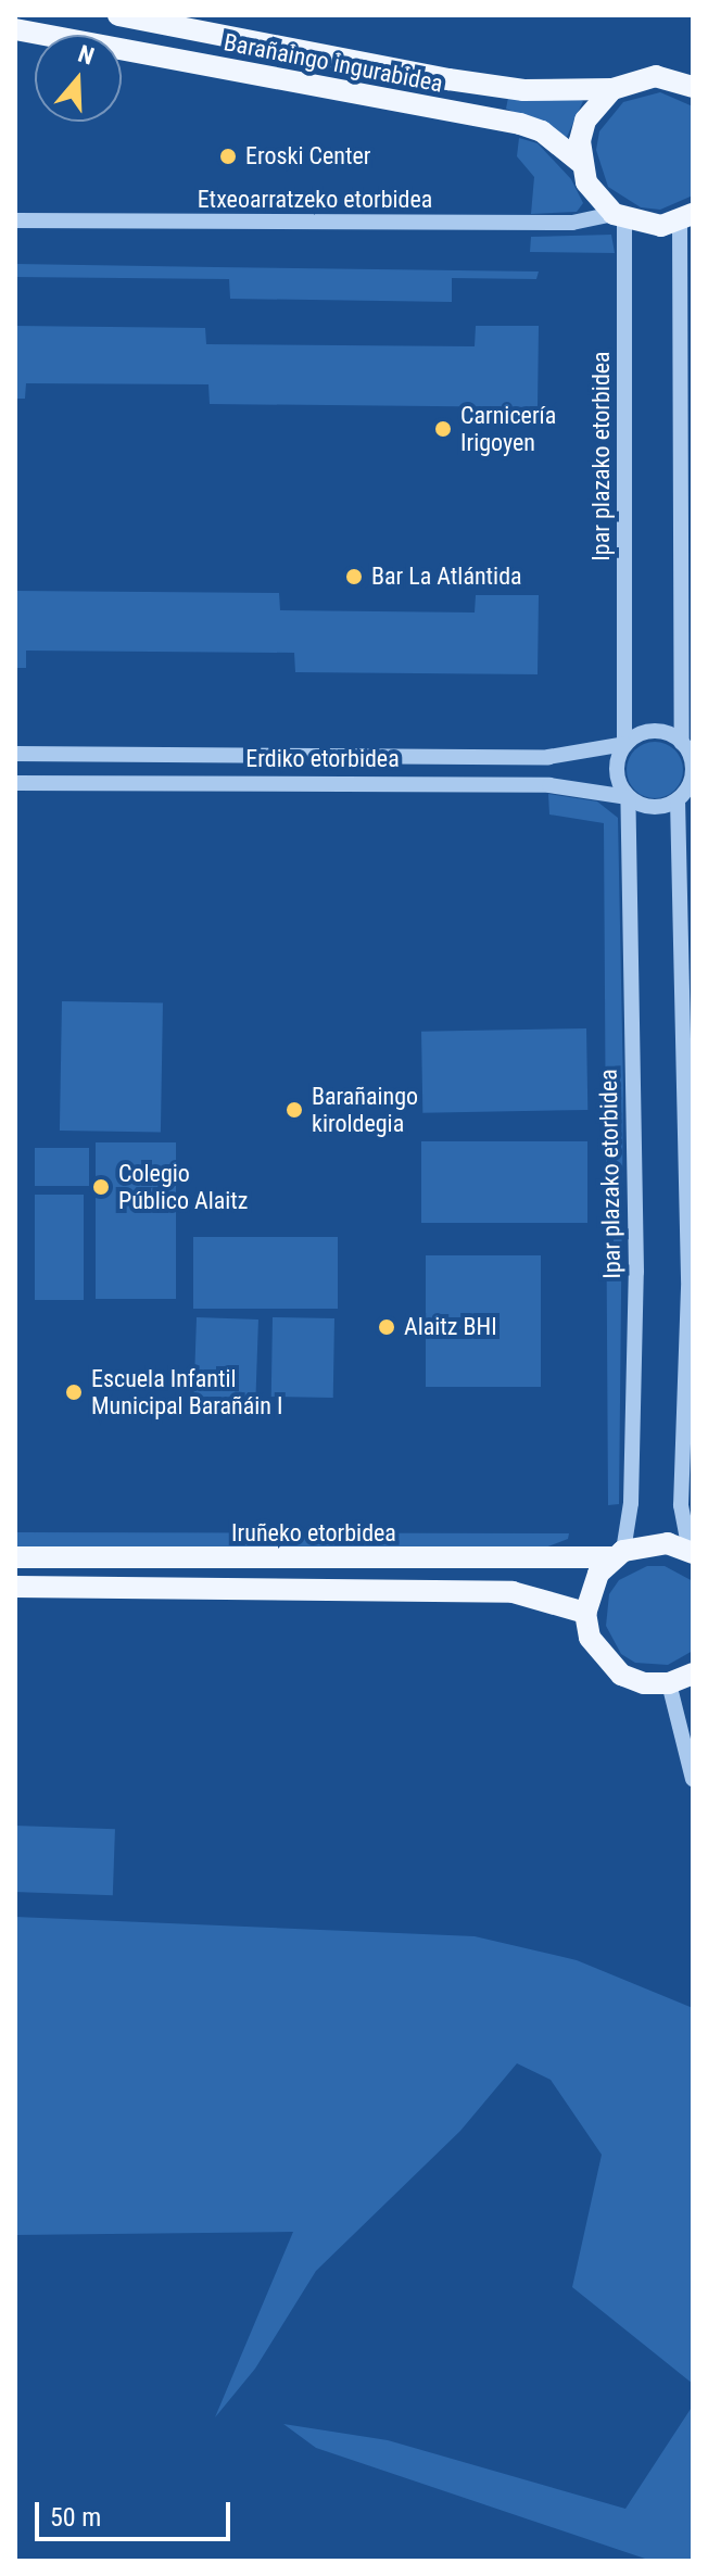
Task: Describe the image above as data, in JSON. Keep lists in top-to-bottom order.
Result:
{
  "streets": {
    "main road": ["Barañaingo ingurabidea", "Iruñeko etorbidea"],
    "street": ["Etxeoarratzeko etorbidea", "Ipar plazako etorbidea", "Erdiko etorbidea"]
  },
  "crossings": [
    ["Etxeoarratzeko etorbidea", "Ipar plazako etorbidea"],
    ["Ipar plazako etorbidea", "Erdiko etorbidea"],
    ["Ipar plazako etorbidea", "Iruñeko etorbidea"]
  ],
  "places": [
    "Eroski Center",
    "Carnicería Irigoyen",
    "Bar La Atlántida",
    "Barañaingo kiroldegia",
    "Colegio Público Alaitz",
    "Alaitz BHI",
    "Escuela Infantil Municipal Barañáin I"
  ],
  "scale_bar": "50 m",
  "north": "top"
}
